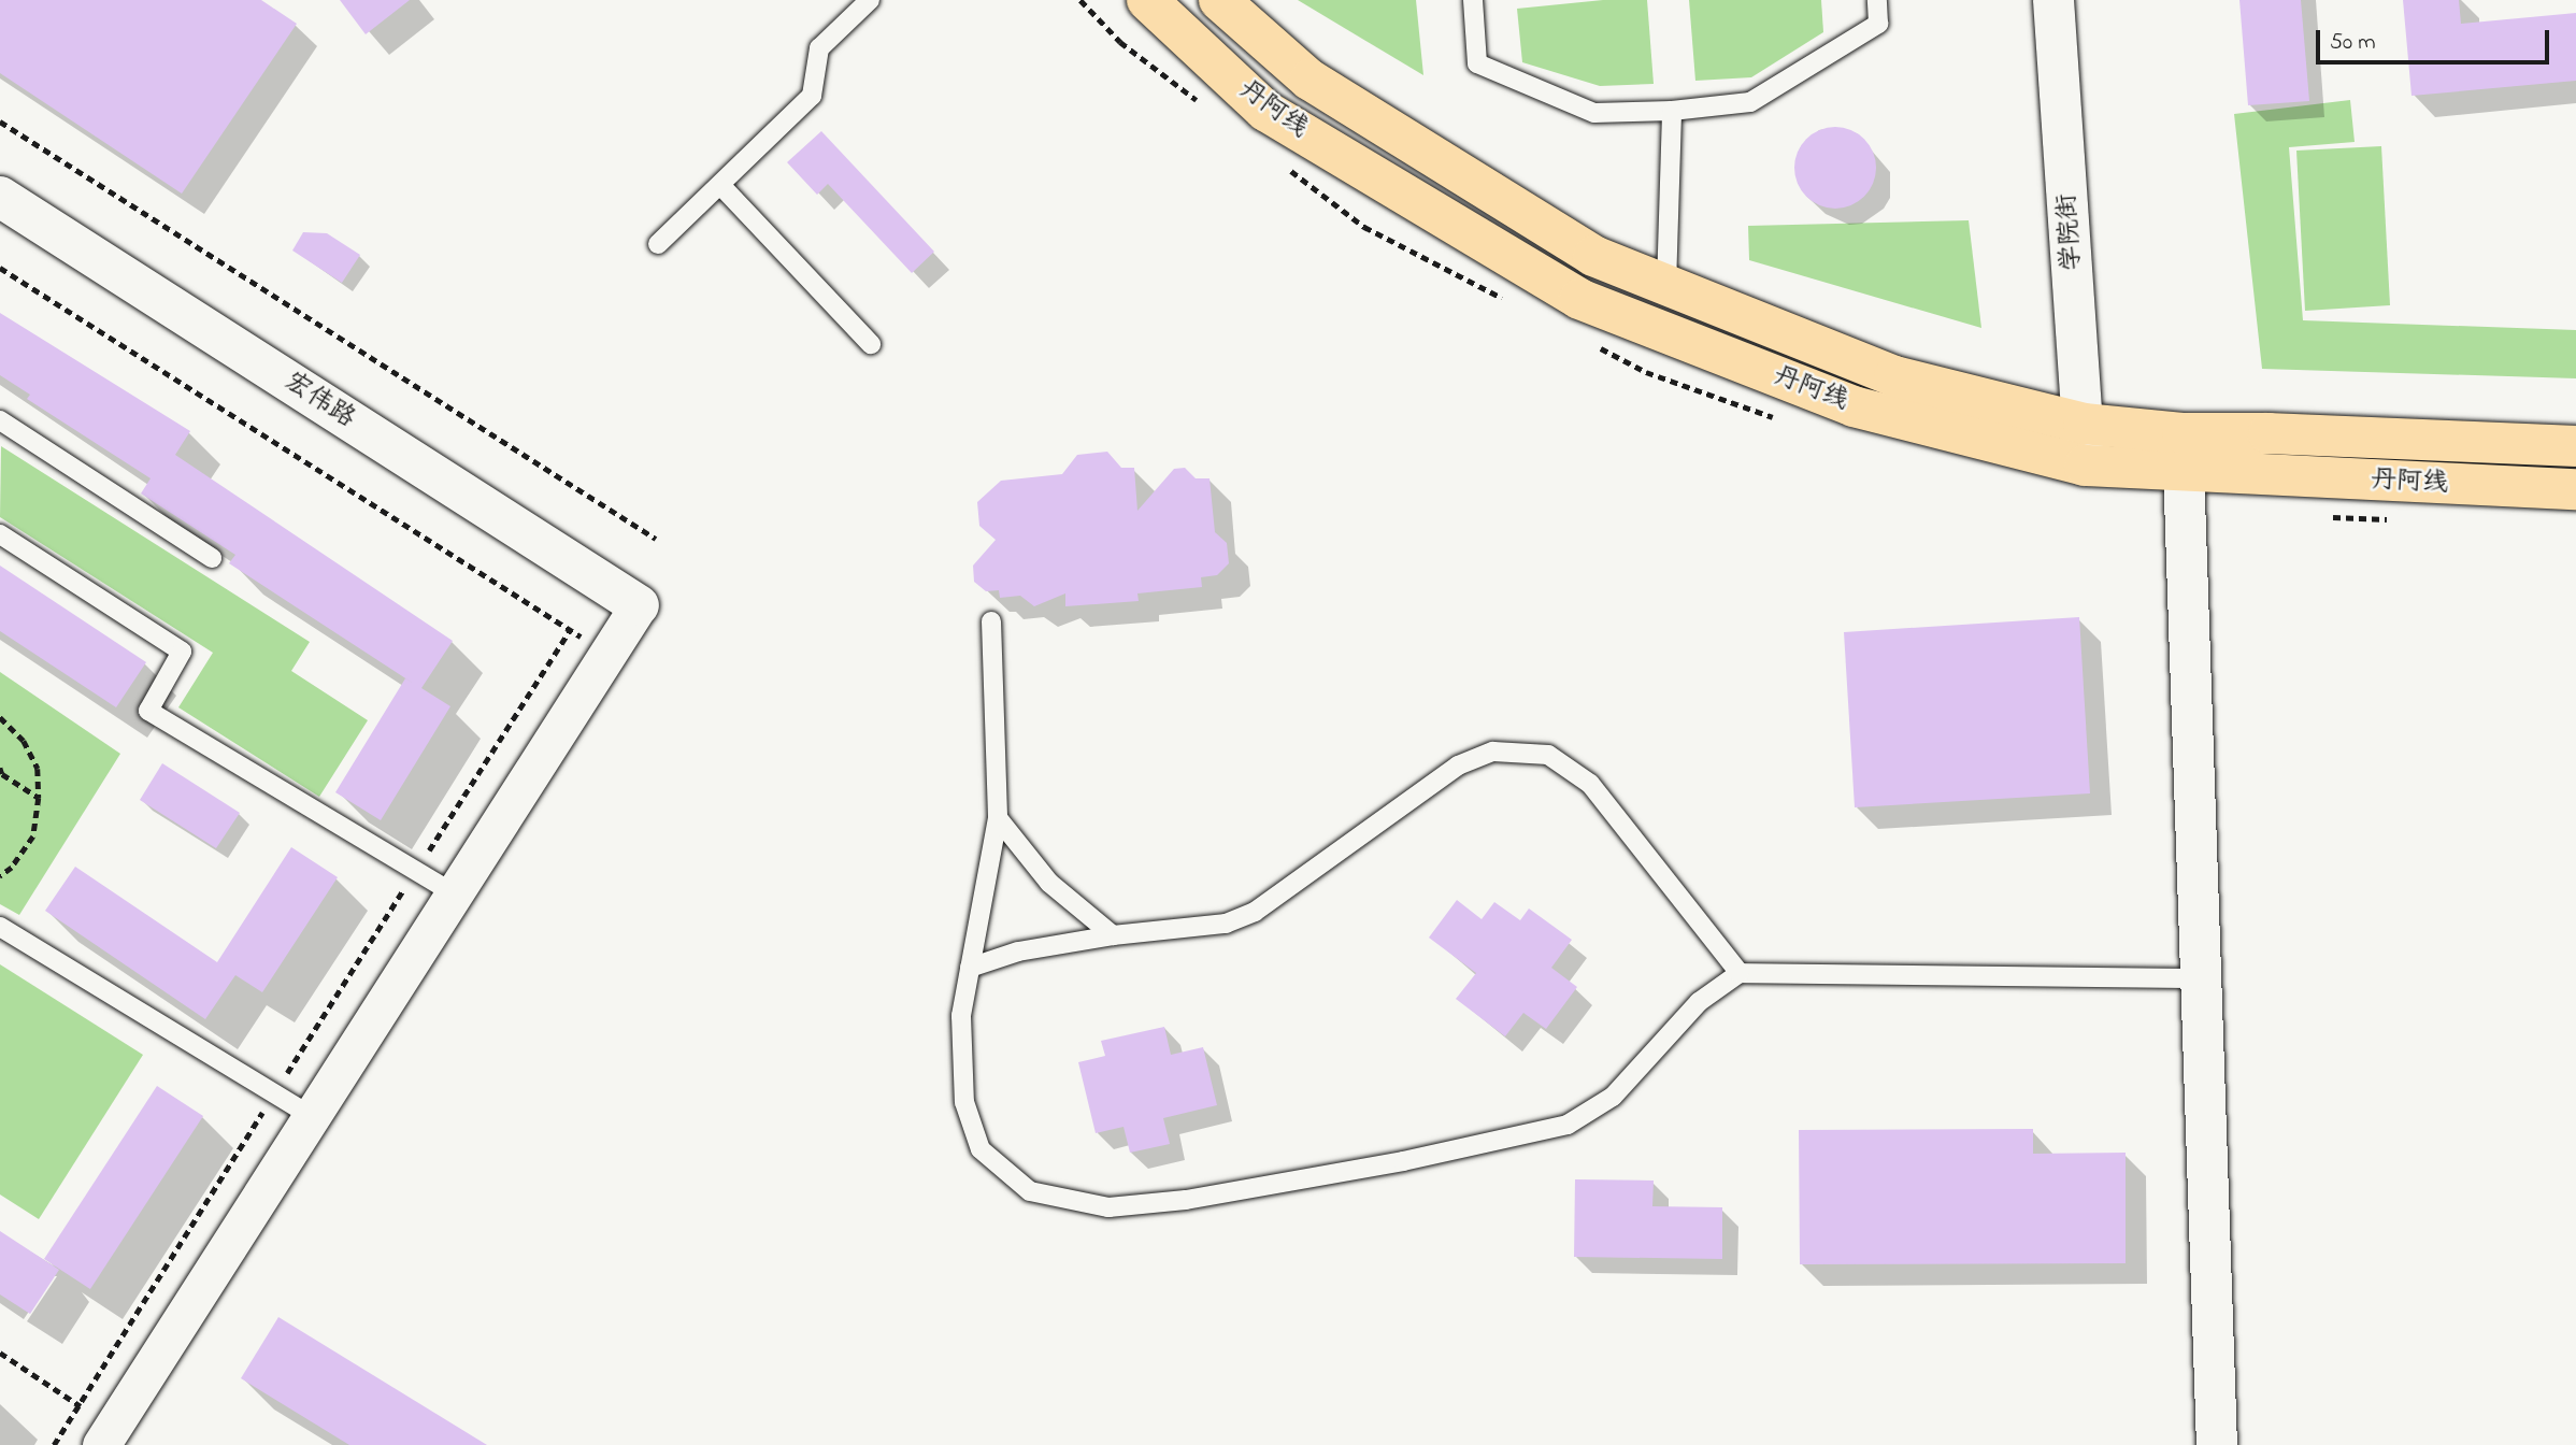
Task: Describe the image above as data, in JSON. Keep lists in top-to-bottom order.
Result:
{
  "streets": {
    "highway": ["丹阿线"],
    "street": ["学院街", "宏伟路"]
  },
  "crossings": [
    ["丹阿线", "学院街"]
  ],
  "scale_bar": "50 m"
}
